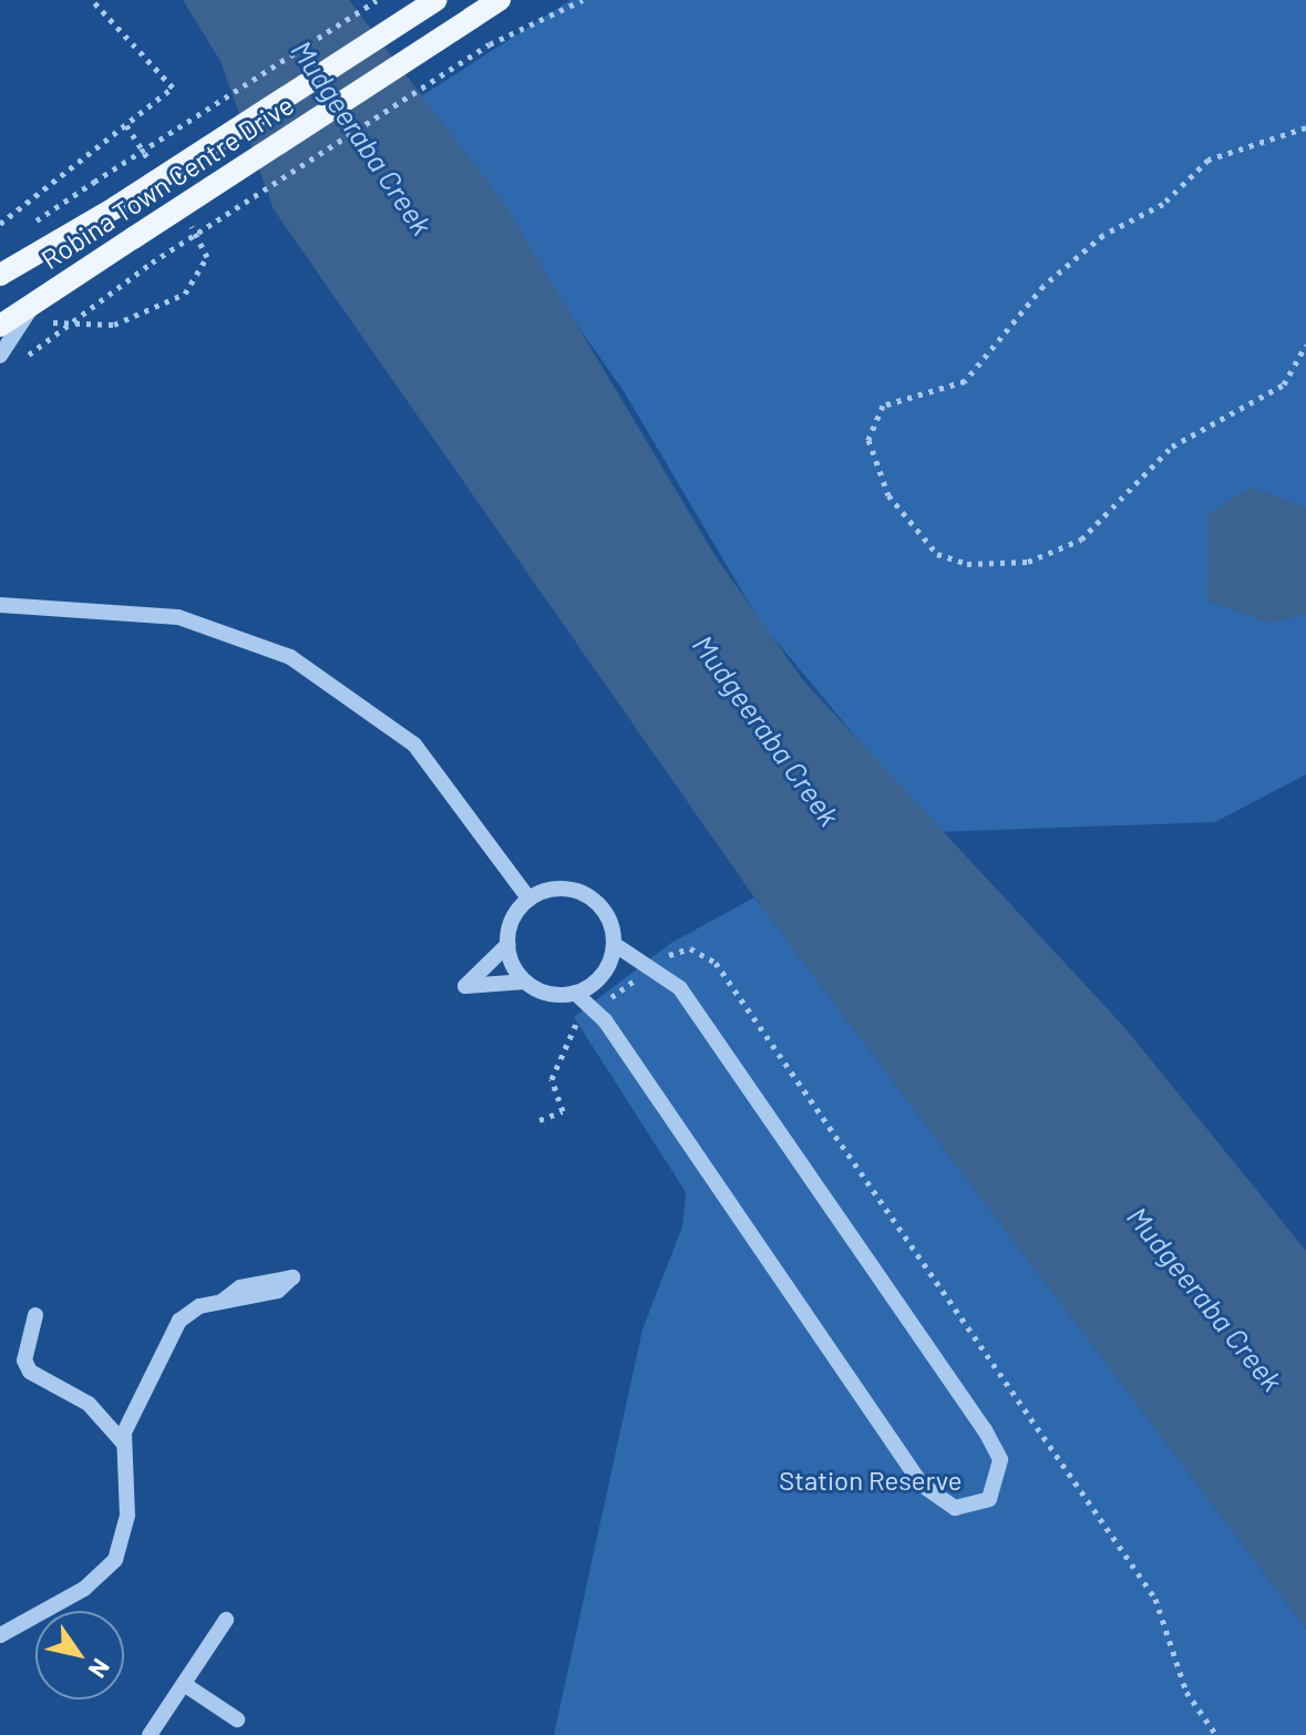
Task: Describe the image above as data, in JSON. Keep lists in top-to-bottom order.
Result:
{
  "streets": {
    "main road": ["Robina Town Centre Drive"]
  },
  "water": ["Mudgeeraba Creek"],
  "parks": ["Station Reserve"],
  "north": "bottom right"
}
